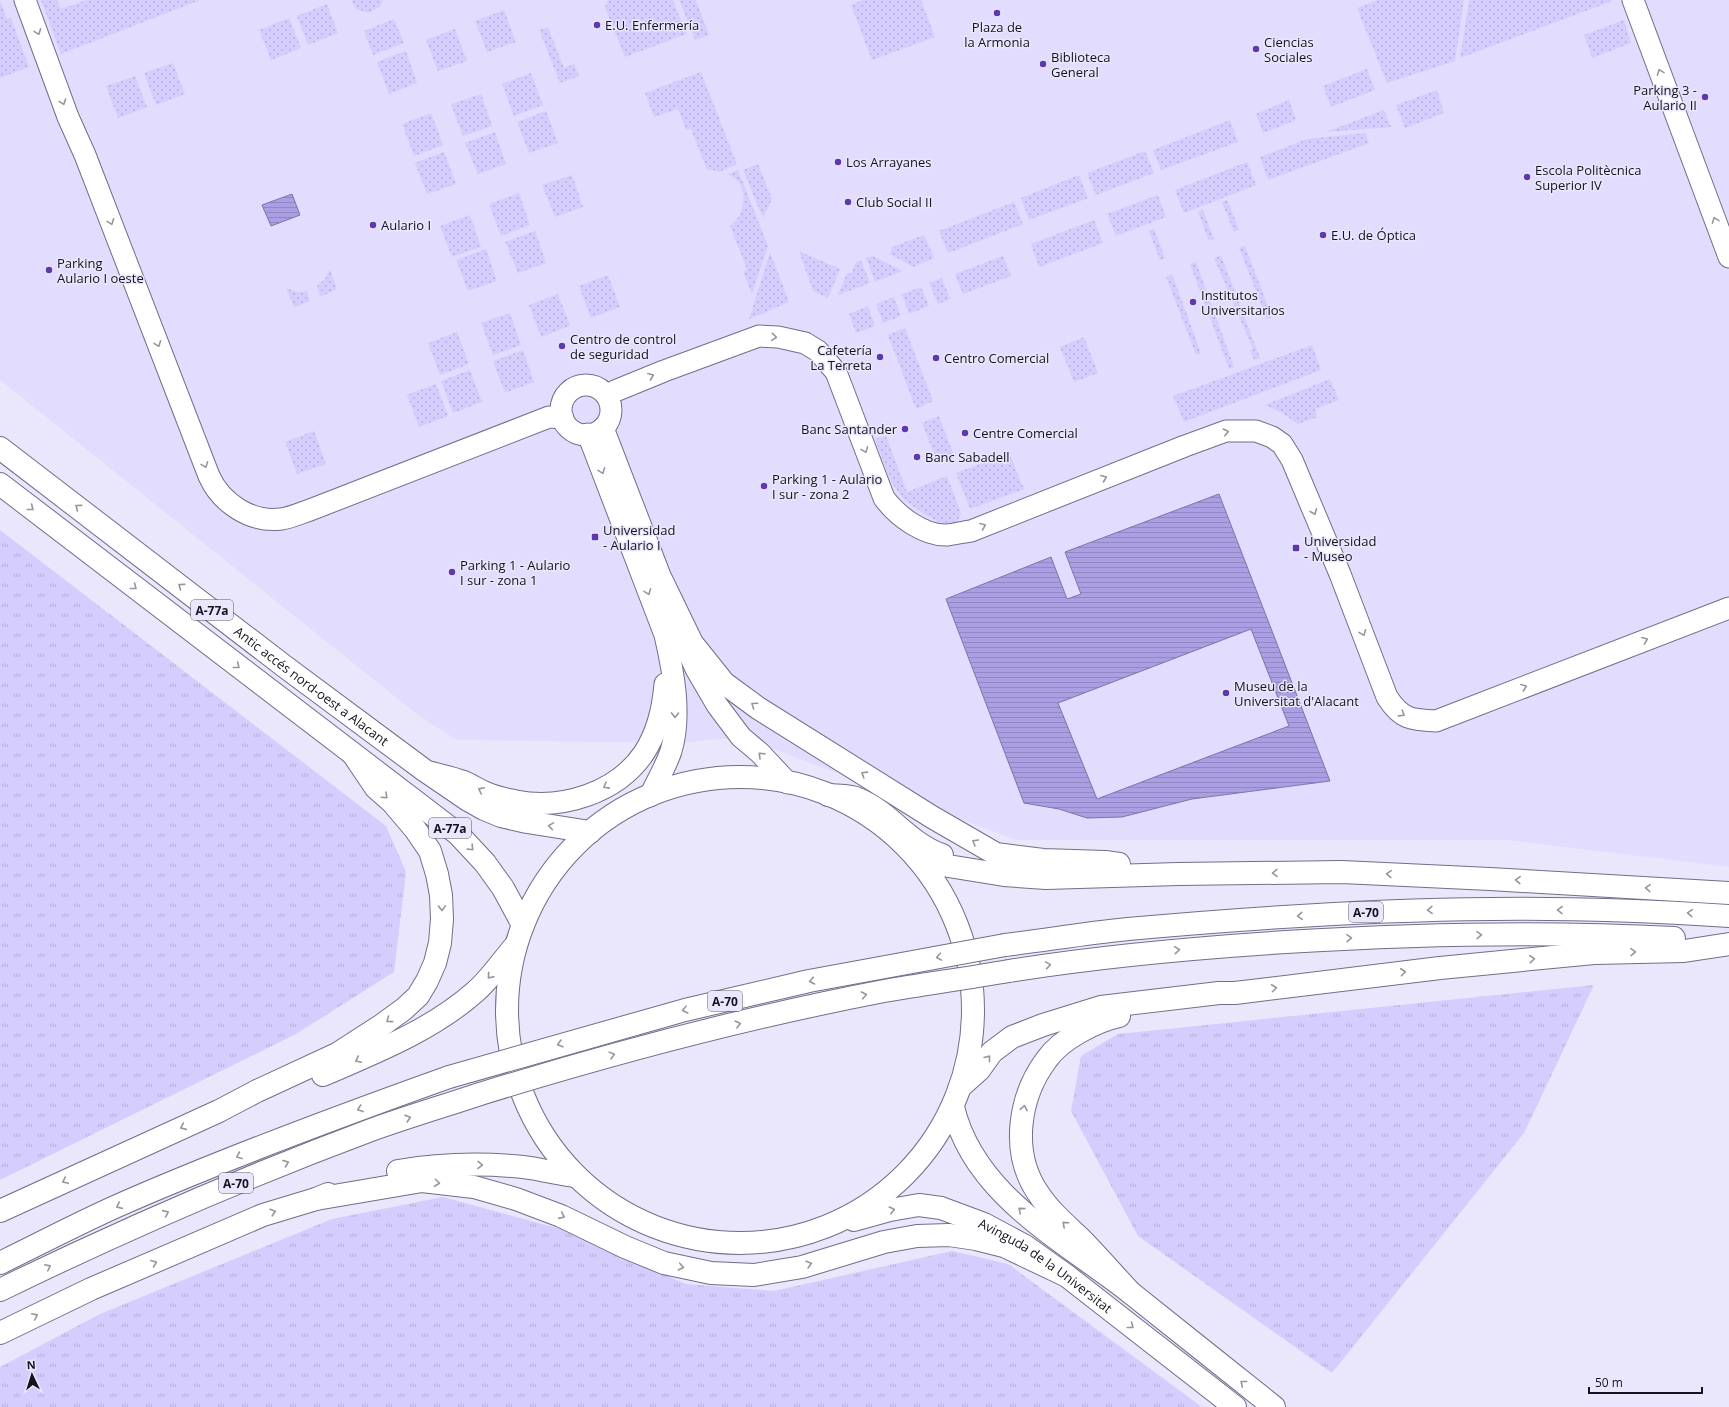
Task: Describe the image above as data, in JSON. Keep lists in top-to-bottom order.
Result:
{
  "streets": {
    "main road": [
      "A-77a",
      "Antic accés nord-oest a Alacant",
      "A-70",
      "Avinguda de la Universitat"
    ]
  },
  "places": {
    "other": [
      "Plaza de la Armonia",
      "E.U. Enfermería",
      "Ciencias Sociales",
      "Biblioteca General",
      "Parking 3 - Aulario II",
      "Los Arrayanes",
      "Escola Politècnica Superior IV",
      "Club Social II",
      "Aulario I",
      "E.U. de Óptica",
      "Parking Aulario I oeste",
      "Institutos Universitarios",
      "Centro de control de seguridad",
      "Cafetería La Terreta",
      "Centro Comercial",
      "Banc Santander",
      "Centre Comercial",
      "Banc Sabadell",
      "Parking 1 - Aulario I sur - zona 2",
      "Parking 1 - Aulario I sur - zona 1",
      "Museu de la Universitat d'Alacant"
    ],
    "transit": ["Universidad - Aulario I", "Universidad - Museo"]
  },
  "scale_bar": "50 m",
  "north": "top"
}
